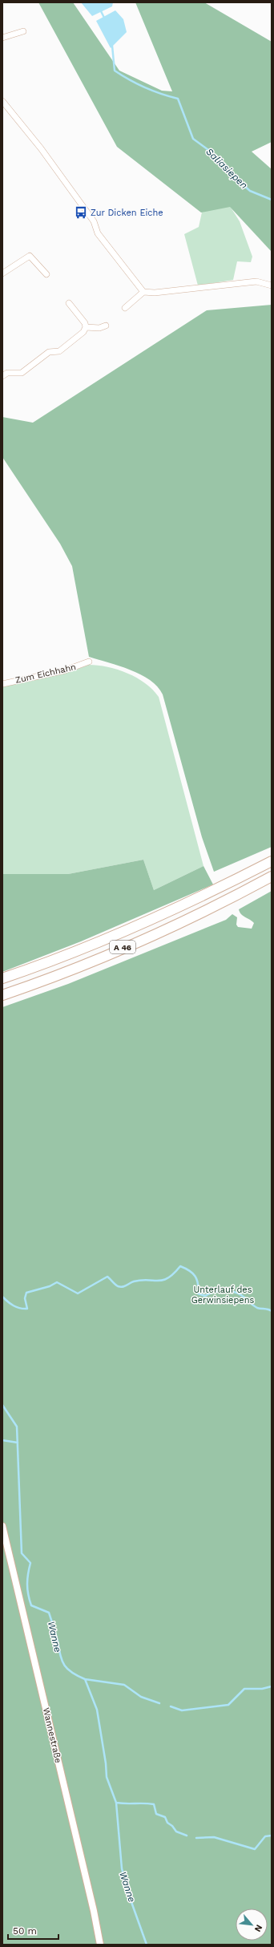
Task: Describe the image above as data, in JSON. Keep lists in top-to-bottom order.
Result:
{
  "streets": {
    "highway": ["A 46"],
    "street": ["Zum Eichhahn", "Wannestraße"]
  },
  "water": ["Saliasiepen", "Wanne"],
  "parks": ["Unterlauf des Gerwinsiepens"],
  "places": {
    "bus stop": ["Zur Dicken Eiche"]
  },
  "scale_bar": "50 m",
  "north": "bottom right"
}
